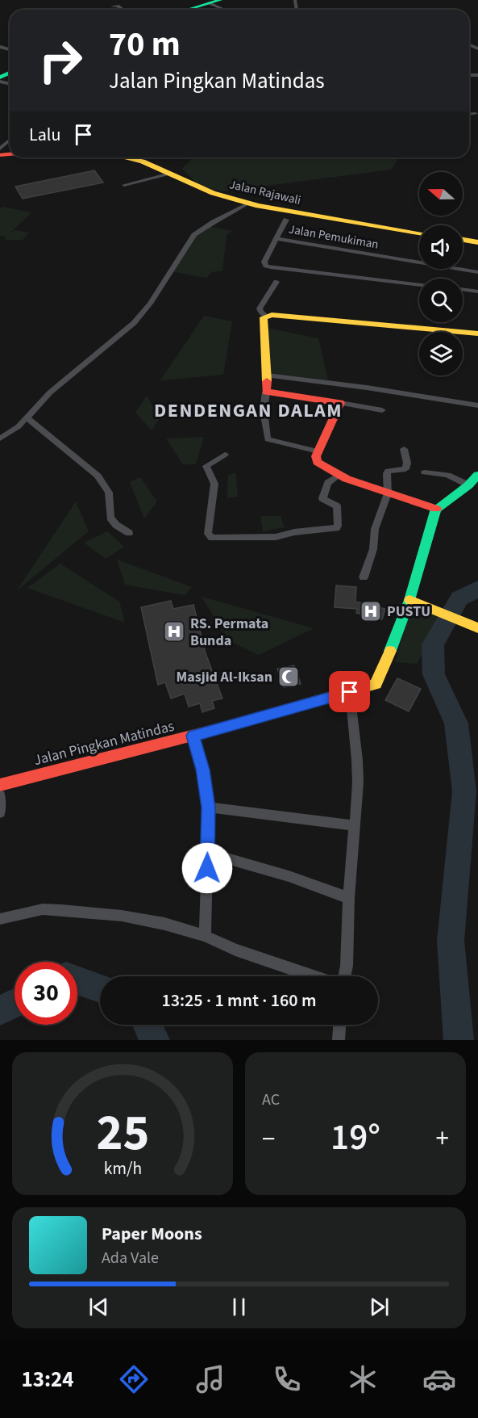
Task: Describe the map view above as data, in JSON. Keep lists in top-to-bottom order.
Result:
{
  "streets": {
    "street": ["Jalan Rajawali", "Jalan Pemukiman", "Jalan Pingkan Matindas"]
  },
  "districts": ["DENDENGAN DALAM"],
  "places": {
    "hospital": ["PUSTU", "RS. Permata Bunda"],
    "mosque": ["Masjid Al-Iksan"]
  },
  "north": "left",
  "page": {
    "turn": ["70 m", "Jalan Pingkan Matindas"],
    "then": "Lalu",
    "limit": "30",
    "trip": "13:25 · 1 mnt · 160 m",
    "tile": "AC",
    "heat": ["−", "19°", "+"],
    "song": ["Paper Moons", "Ada Vale"],
    "tabs": "13:24",
    "gauge": ["25", "km/h"]
  }
}
